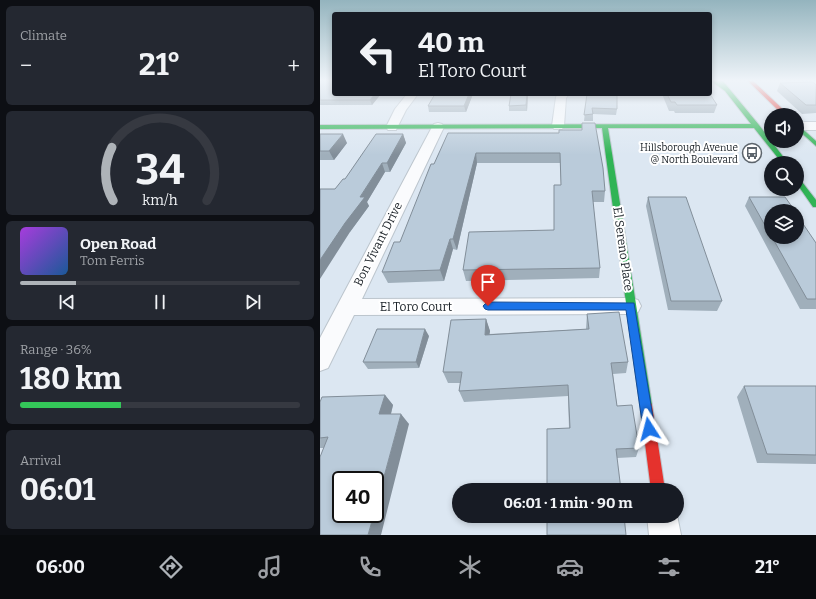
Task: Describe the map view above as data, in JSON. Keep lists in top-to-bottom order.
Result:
{
  "streets": {
    "street": ["Bon Vivant Drive", "El Sereno Place", "El Toro Court"]
  },
  "crossings": [
    ["Bon Vivant Drive", "El Toro Court"],
    ["El Sereno Place", "El Toro Court"]
  ],
  "places": {
    "bus stop": ["Hillsborough Avenue @ North Boulevard"]
  },
  "page": {
    "tile": [
      "Climate",
      ["Range · 36%", "180 km"],
      ["Arrival", "06:01"]
    ],
    "turn": ["40 m", "El Toro Court"],
    "heat": ["−", "21°", "+"],
    "song": ["Open Road", "Tom Ferris"],
    "limit": "40",
    "trip": "06:01 · 1 min · 90 m",
    "tabs": ["06:00", "21°"],
    "gauge": ["34", "km/h"]
  }
}
